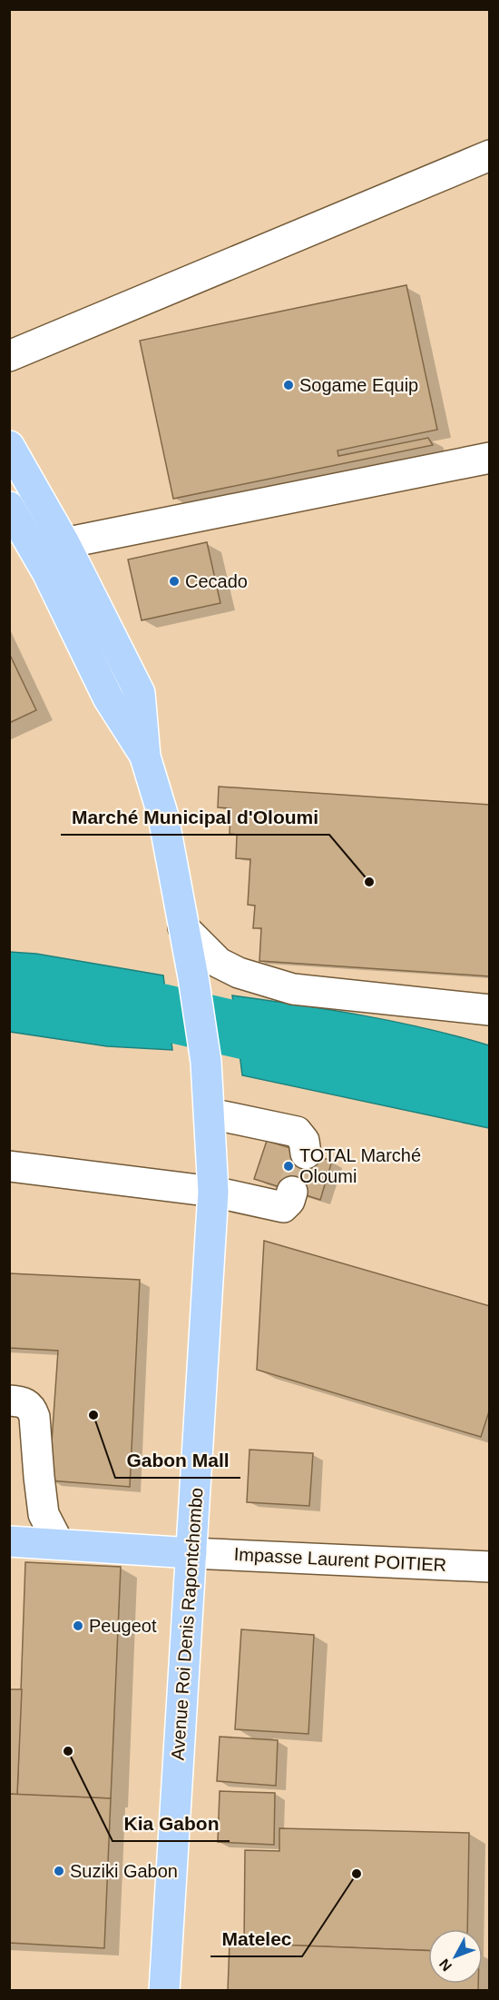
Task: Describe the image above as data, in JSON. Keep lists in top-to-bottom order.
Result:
{
  "streets": {
    "main road": ["Avenue Roi Denis Rapontchombo"],
    "street": ["Impasse Laurent POITIER"]
  },
  "crossings": [
    ["Impasse Laurent POITIER", "Avenue Roi Denis Rapontchombo"]
  ],
  "places": [
    "Sogame Equip",
    "Cecado",
    "Marché Municipal d'Oloumi",
    "TOTAL Marché Oloumi",
    "Gabon Mall",
    "Peugeot",
    "Kia Gabon",
    "Suziki Gabon",
    "Matelec"
  ],
  "north": "bottom left"
}
